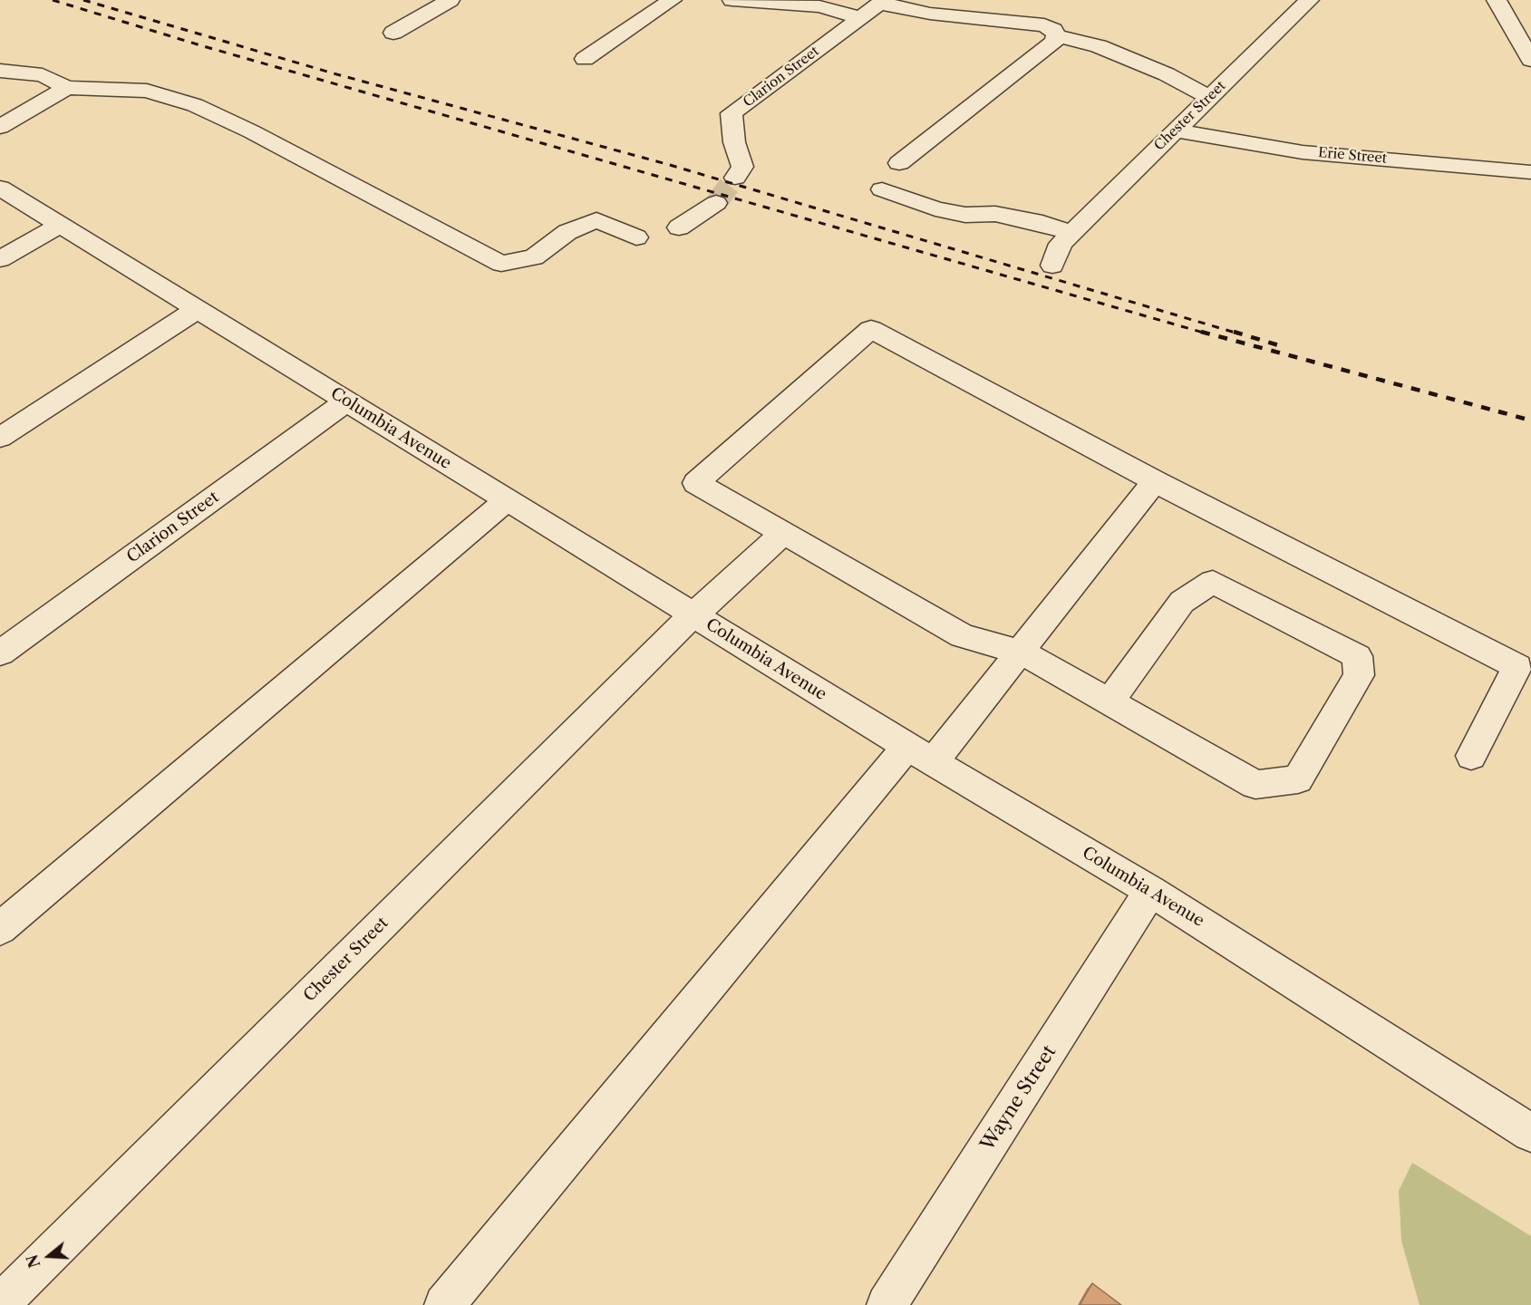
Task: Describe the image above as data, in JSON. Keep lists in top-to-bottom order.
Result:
{
  "streets": {
    "street": [
      "Clarion Street",
      "Chester Street",
      "Erie Street",
      "Columbia Avenue",
      "Wayne Street"
    ]
  },
  "crossings": [
    ["Clarion Street", "Columbia Avenue"],
    ["Chester Street", "Erie Street"],
    ["Chester Street", "Columbia Avenue"],
    ["Columbia Avenue", "Wayne Street"]
  ],
  "north": "left"
}
